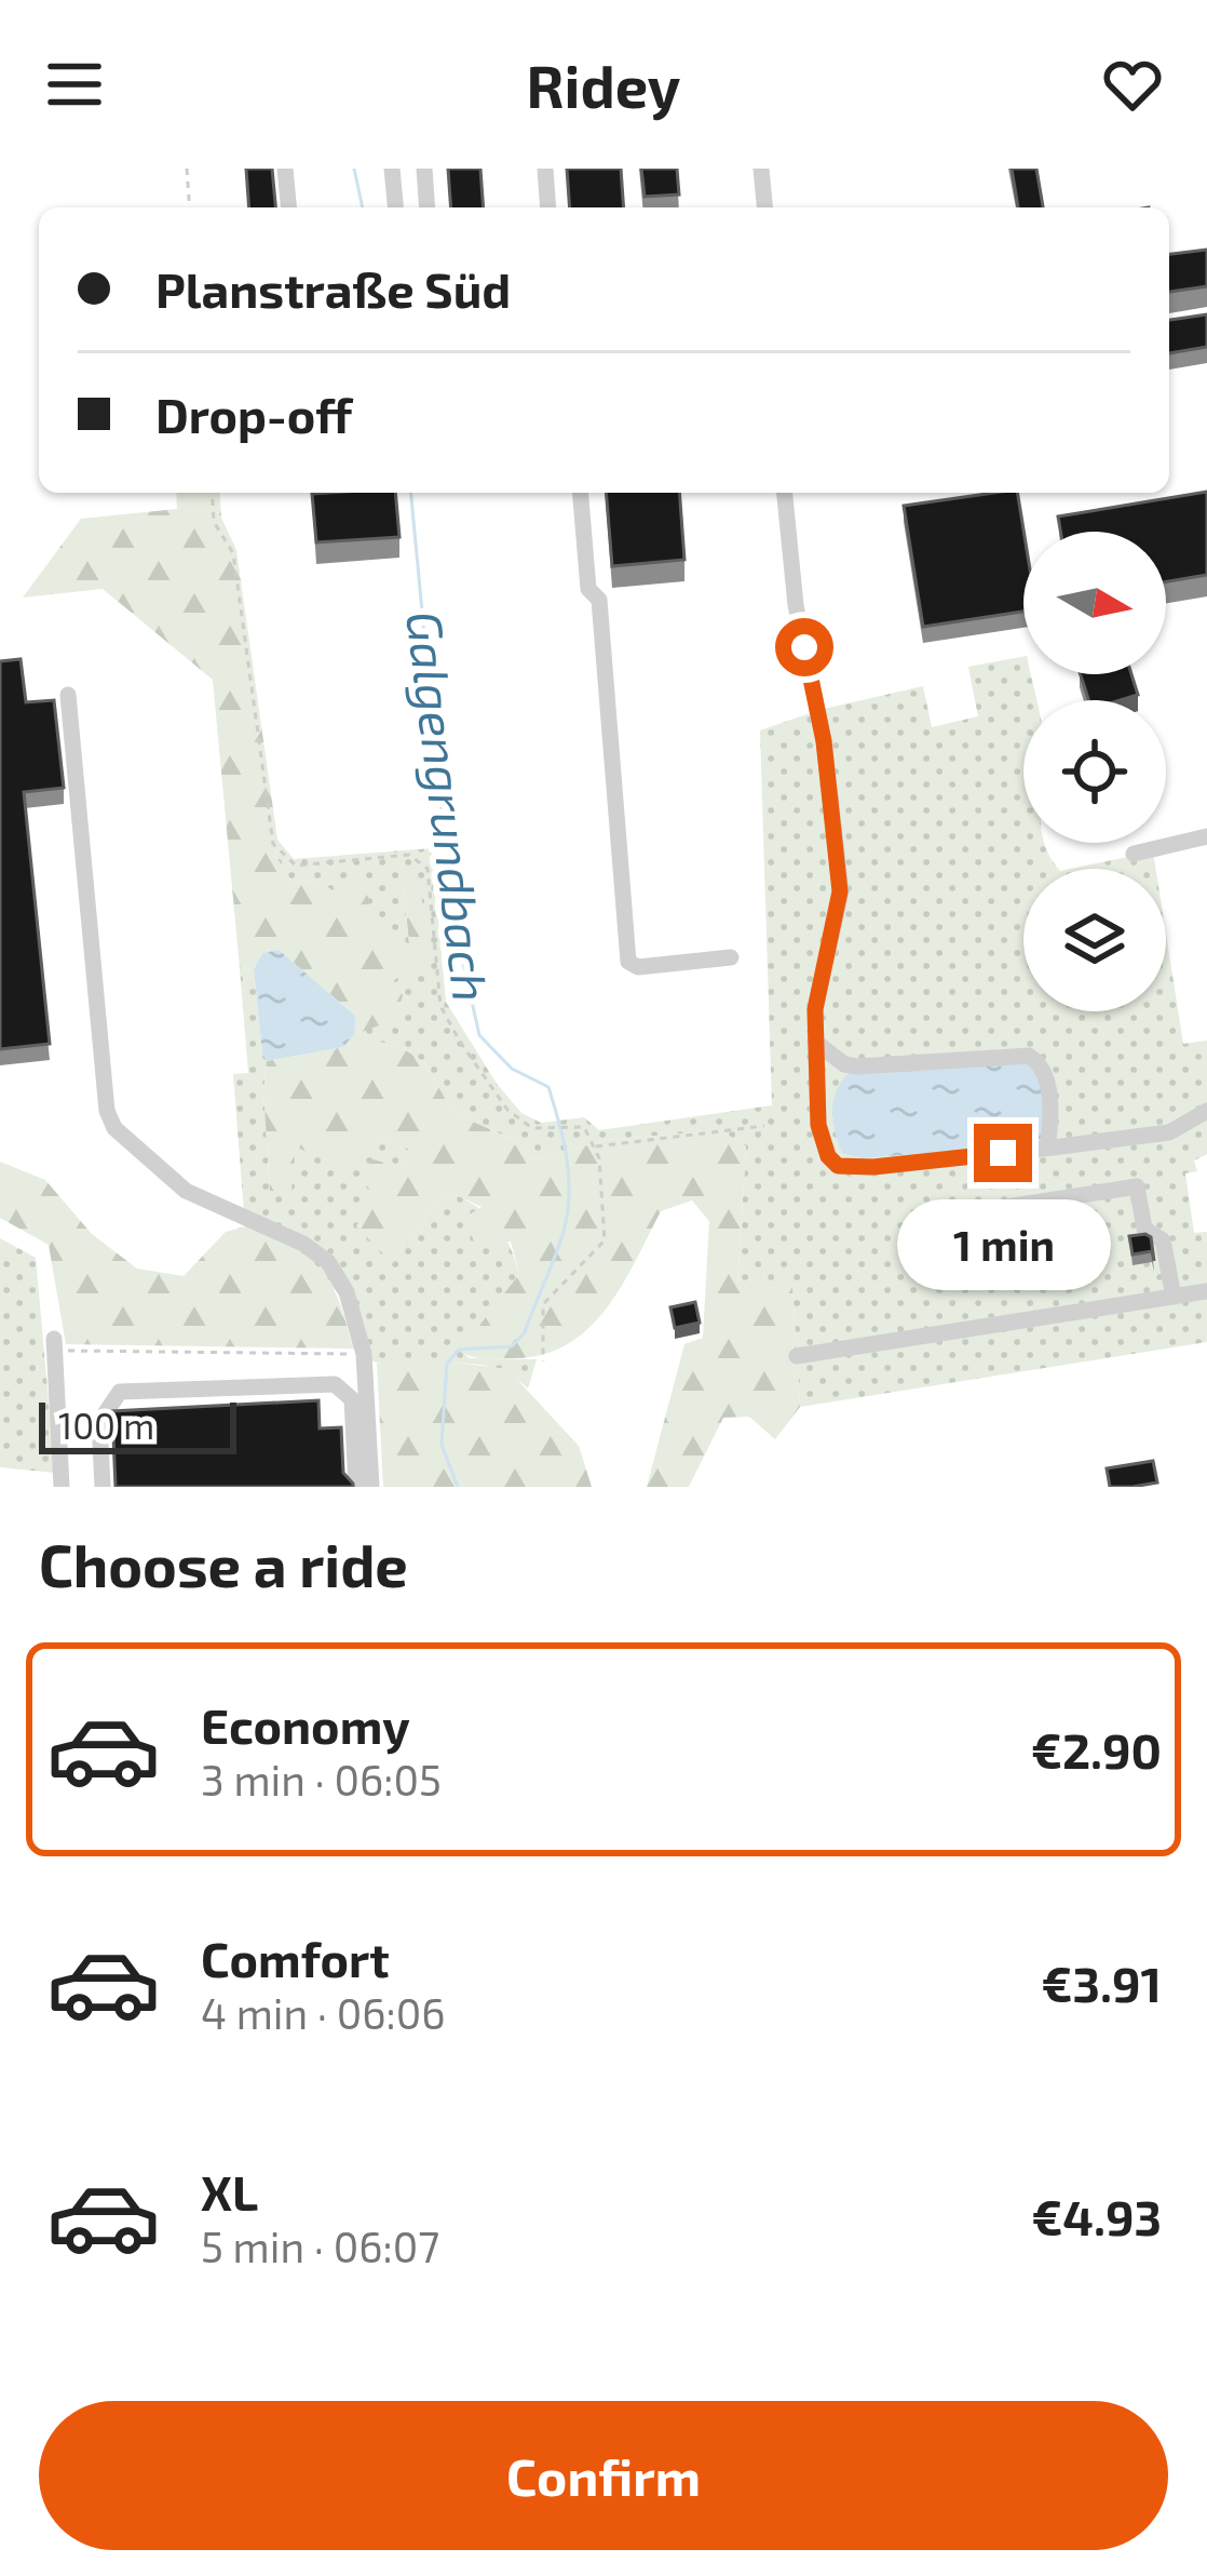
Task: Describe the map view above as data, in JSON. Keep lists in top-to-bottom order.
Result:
{
  "water": ["Galgengrundbach"],
  "scale_bar": "100 m",
  "north": "right",
  "page": {
    "header": "Ridey",
    "banner": ["Planstraße Süd", "Drop-off"],
    "bubble": "1 min",
    "scale": "100 m",
    "heading": "Choose a ride",
    "list": [
      {
        "name": "Economy",
        "note": "3 min · 06:05",
        "value": "€2.90"
      },
      {
        "name": "Comfort",
        "note": "4 min · 06:06",
        "value": "€3.91"
      },
      {
        "name": "XL",
        "note": "5 min · 06:07",
        "value": "€4.93"
      }
    ],
    "buttons": "Confirm"
  }
}
